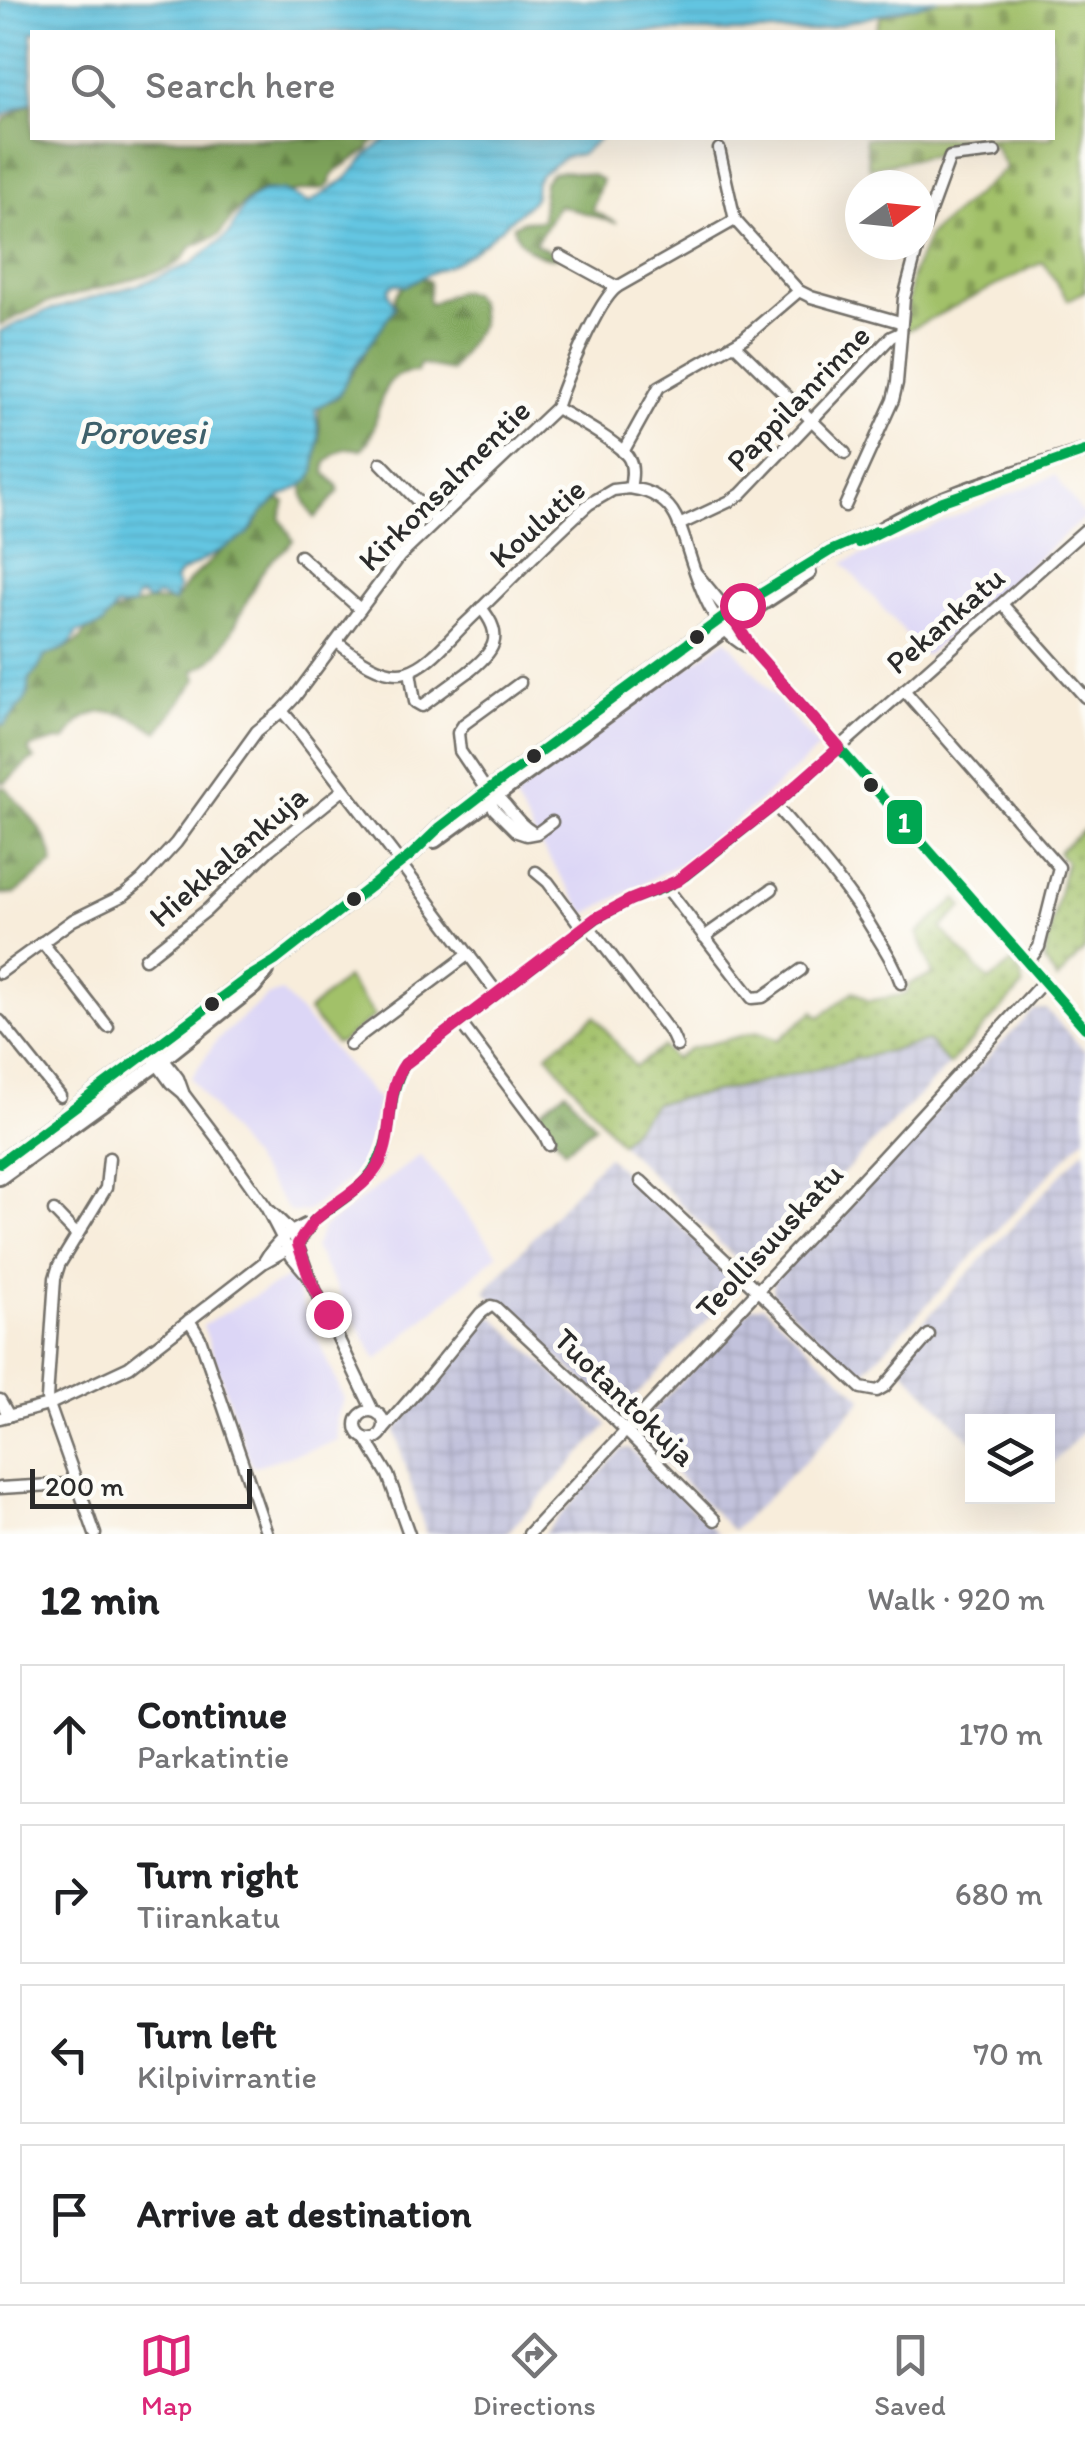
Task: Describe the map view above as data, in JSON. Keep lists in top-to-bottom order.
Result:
{
  "streets": {
    "street": [
      "Pappilanrinne",
      "Kirkonsalmentie",
      "Koulutie",
      "Pekankatu",
      "Hiekkalankuja",
      "Teollisuuskatu",
      "Tuotantokuja"
    ]
  },
  "crossings": [
    ["Teollisuuskatu", "Tuotantokuja"]
  ],
  "water": ["Porovesi"],
  "lines": ["transit line 1"],
  "scale_bar": "200 m",
  "north": "right",
  "page": {
    "search": "Search here",
    "scale": "200 m",
    "heading": ["12 min", "Walk · 920 m"],
    "list": [
      ["Continue", "Parkatintie", "170 m"],
      ["Turn right", "Tiirankatu", "680 m"],
      ["Turn left", "Kilpivirrantie", "70 m"],
      "Arrive at destination"
    ],
    "nav": ["Map", "Directions", "Saved"]
  }
}
